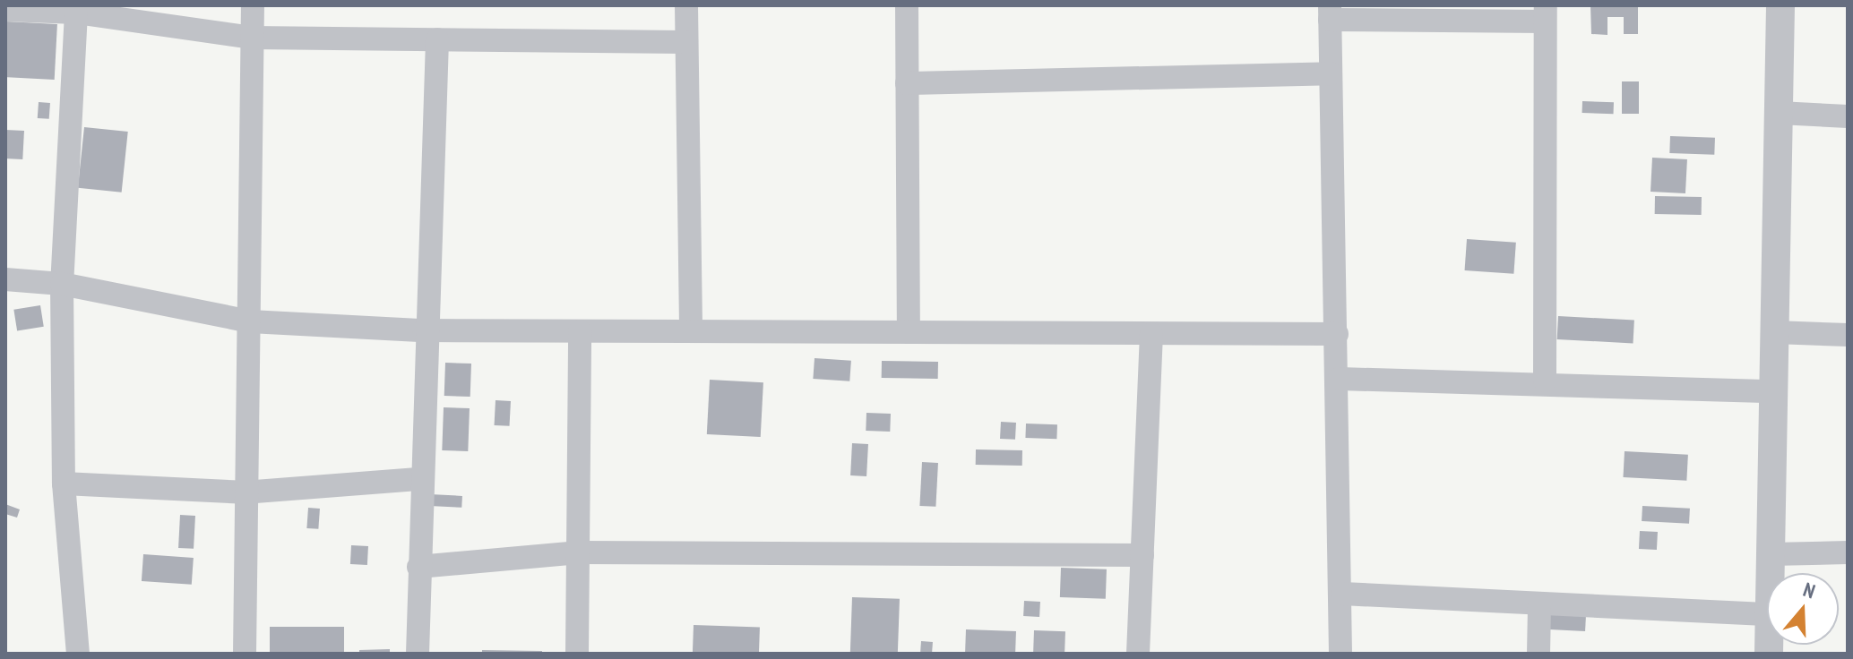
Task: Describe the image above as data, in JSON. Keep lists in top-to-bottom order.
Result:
{
  "north": "top"
}
